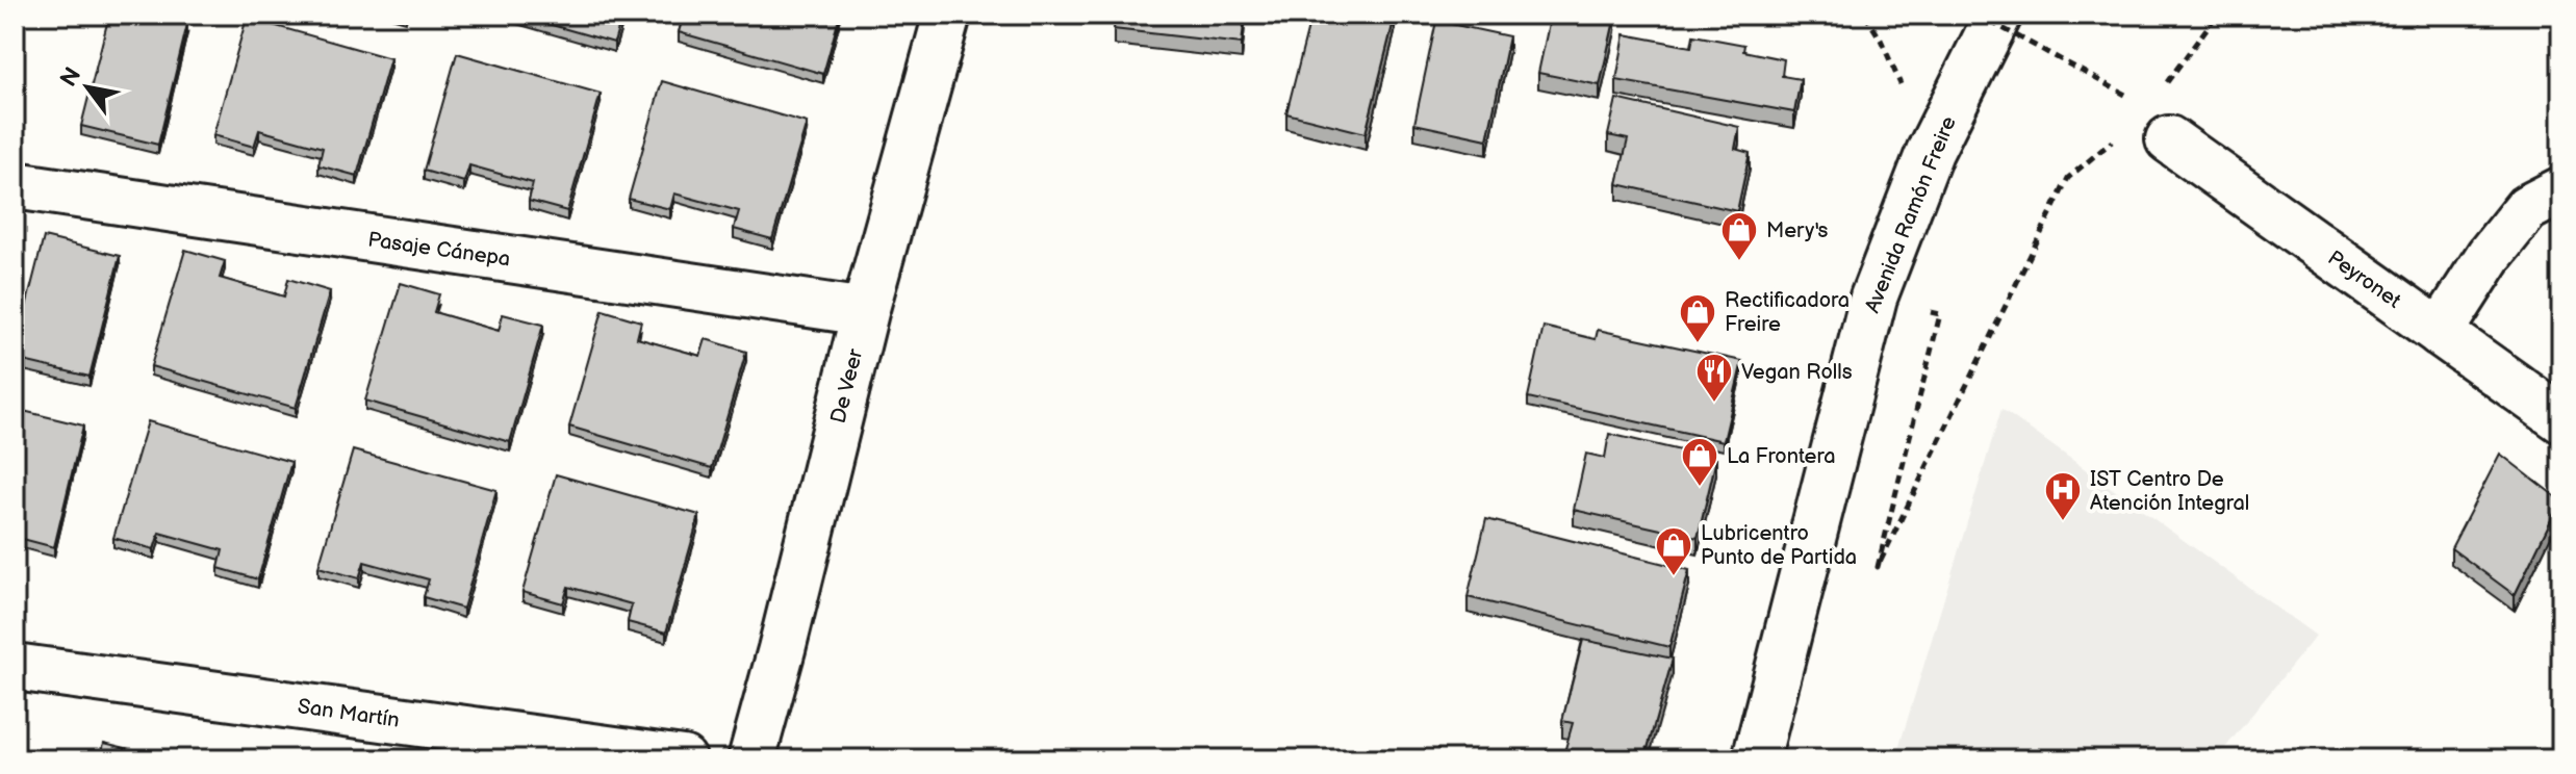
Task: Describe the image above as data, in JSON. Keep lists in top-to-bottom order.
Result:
{
  "streets": {
    "street": [
      "Avenida Ramón Freire",
      "Pasaje Cánepa",
      "Peyronet",
      "De Veer",
      "San Martín"
    ]
  },
  "crossings": [
    ["Pasaje Cánepa", "De Veer"]
  ],
  "places": {
    "shop": [
      "Mery's",
      "Rectificadora Freire",
      "La Frontera",
      "Lubricentro Punto de Partida"
    ],
    "restaurant": ["Vegan Rolls"],
    "hospital": ["IST Centro De Atención Integral"]
  },
  "north": "top left"
}
